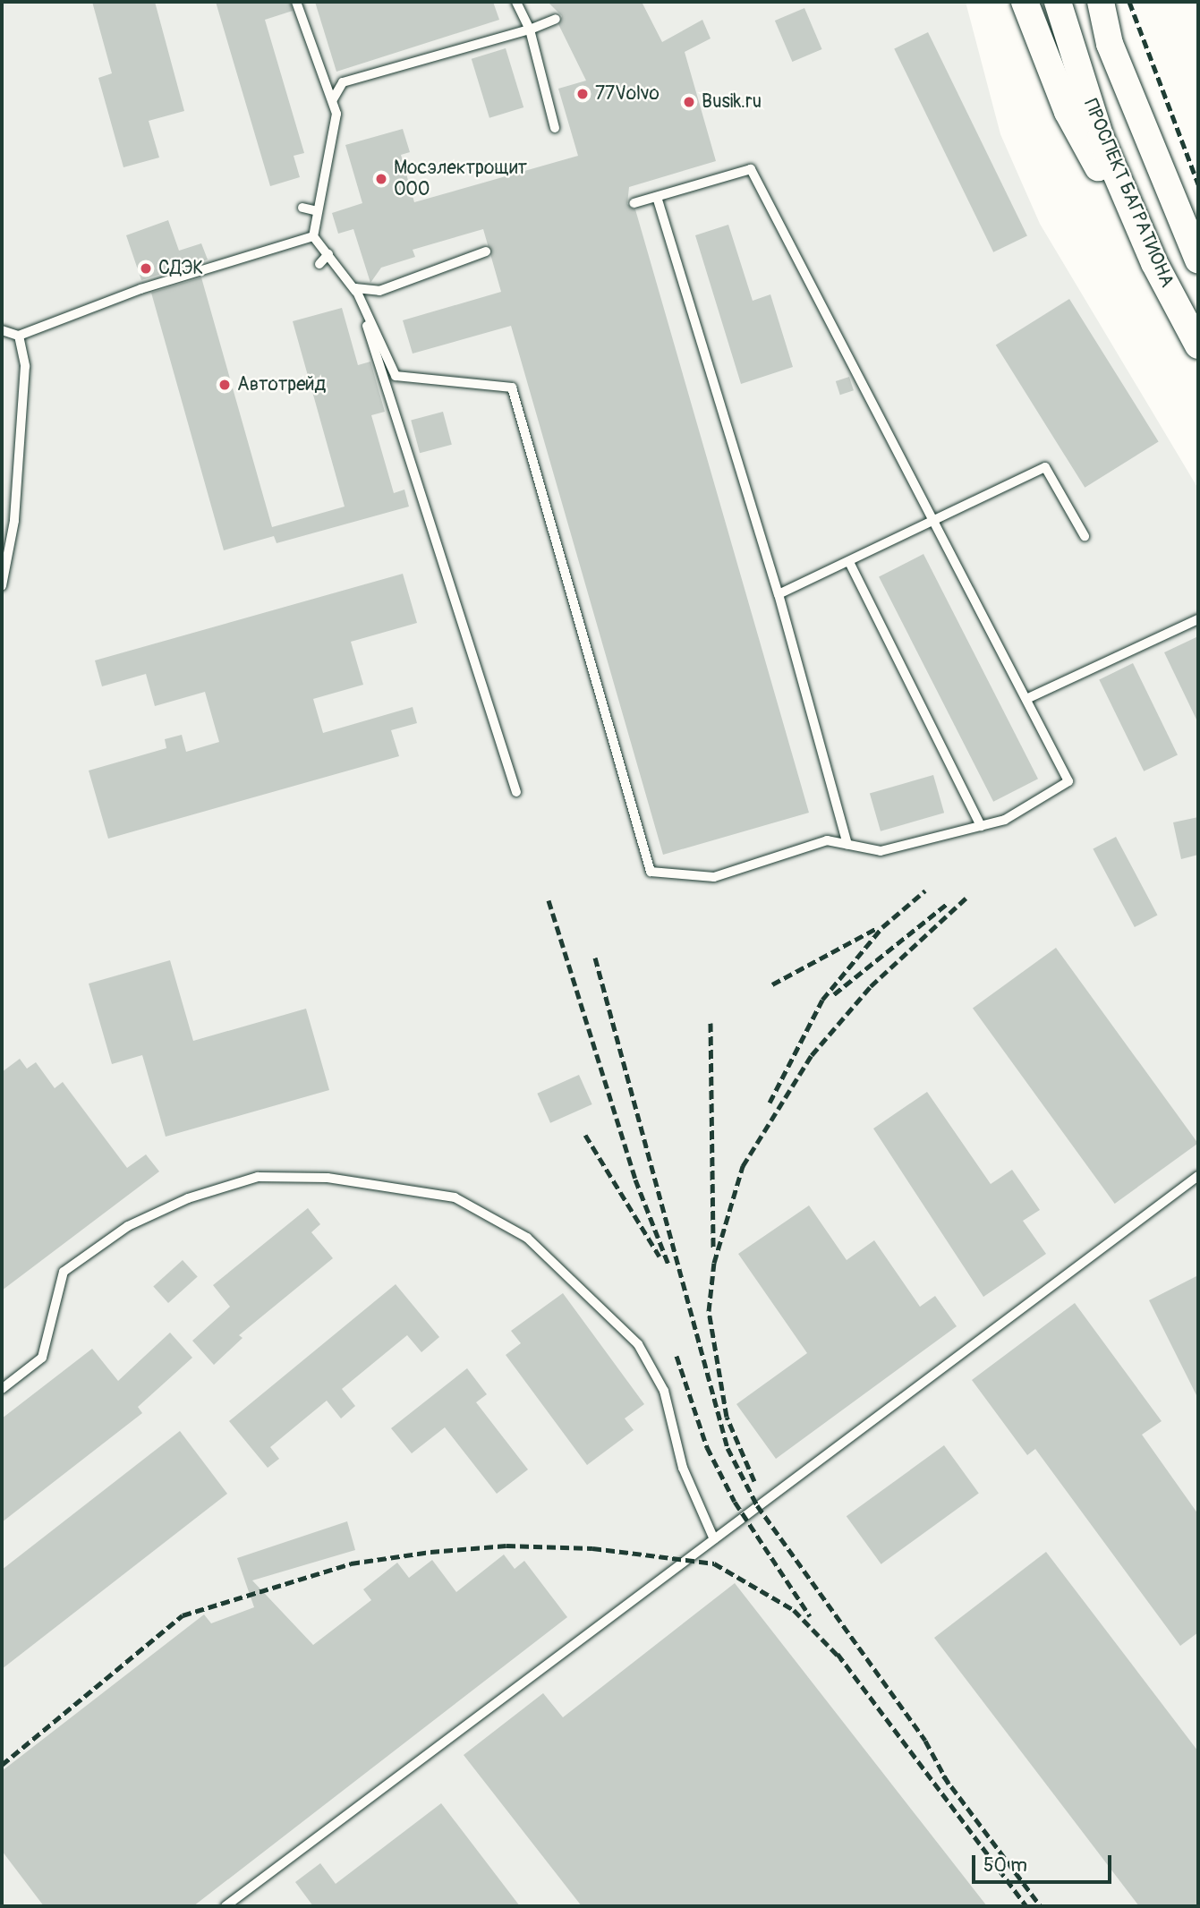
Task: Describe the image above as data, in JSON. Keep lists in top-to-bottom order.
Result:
{
  "streets": {
    "main road": ["ПРОСПЕКТ БАГРАТИОНА"]
  },
  "places": [
    "77Volvo",
    "Busik.ru",
    "Мосэлектрощит ООО",
    "СДЭК",
    "Автотрейд"
  ],
  "scale_bar": "50 m"
}
